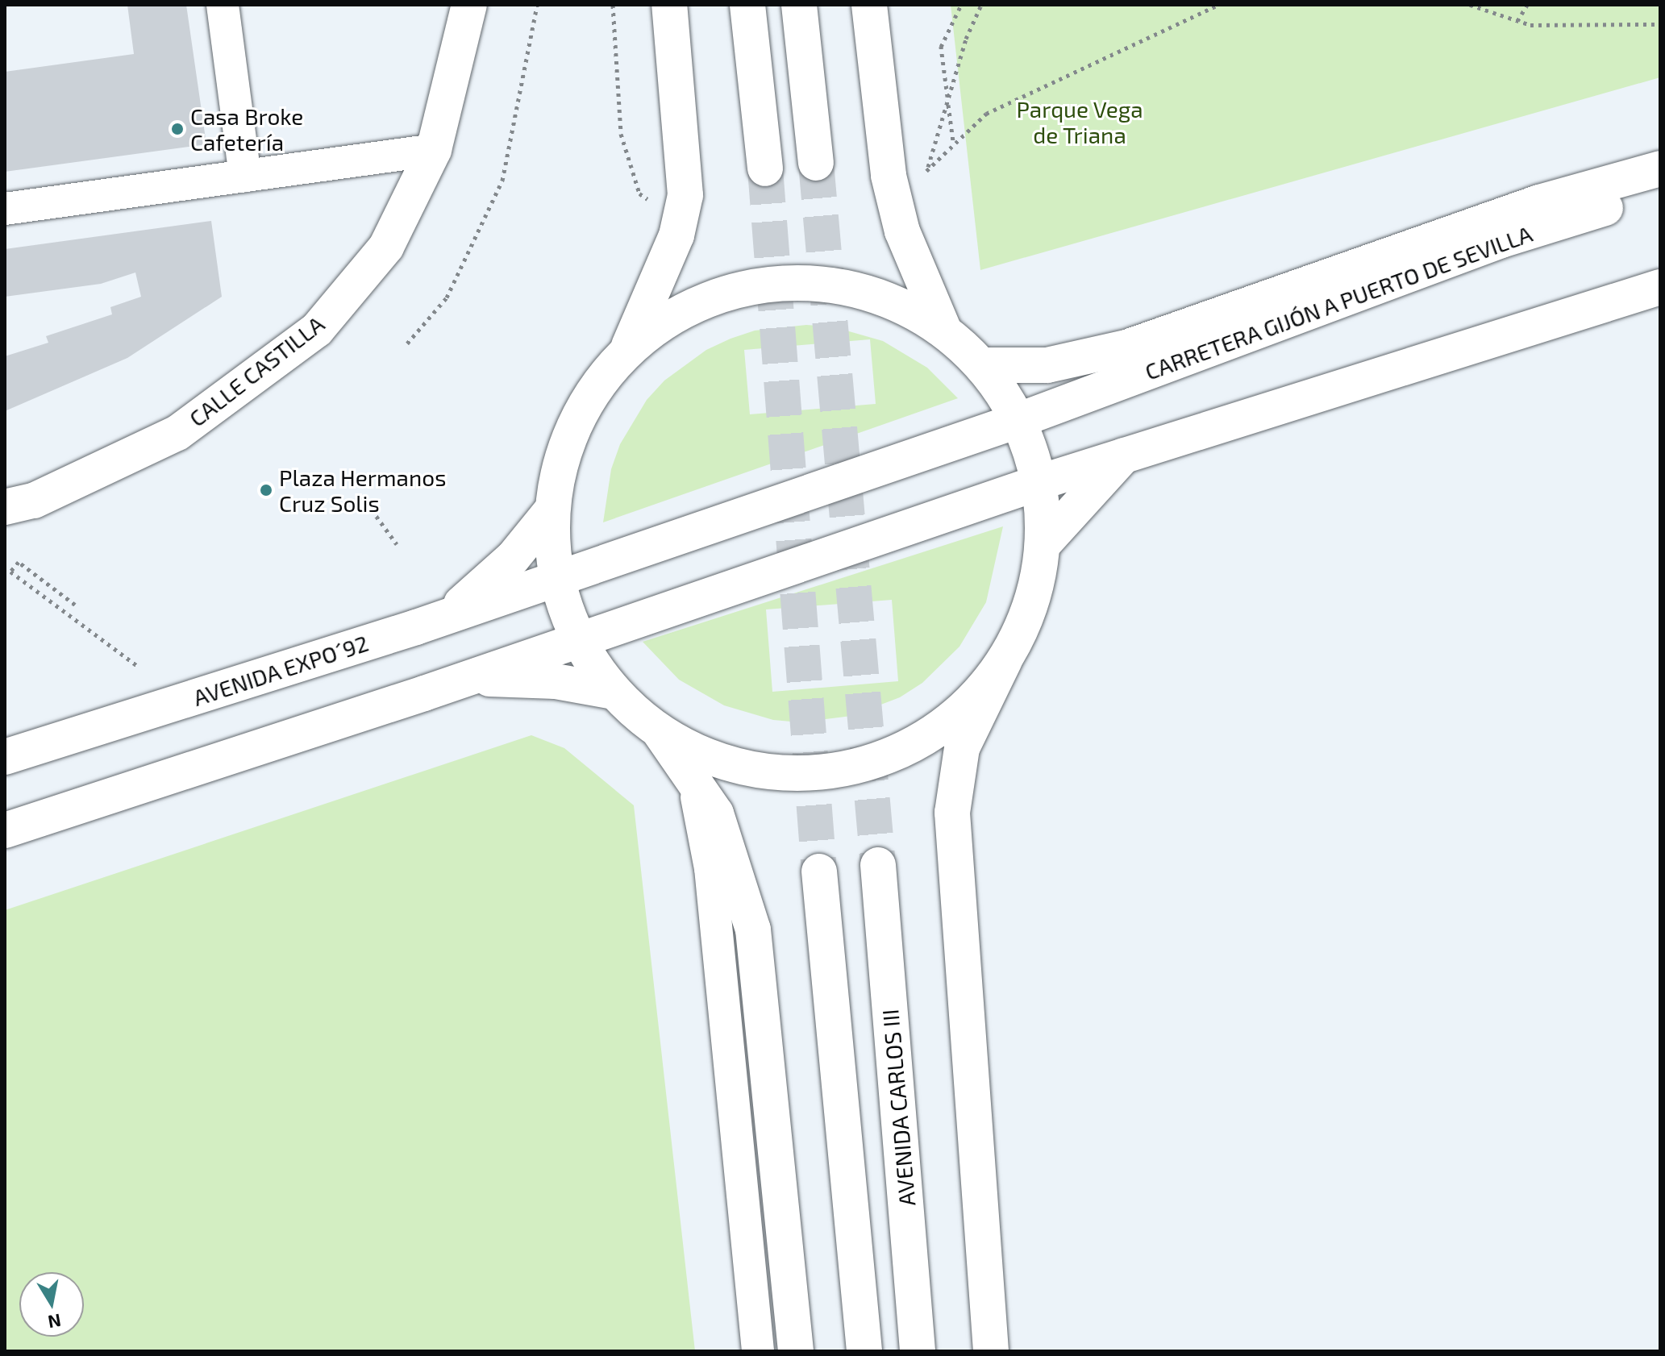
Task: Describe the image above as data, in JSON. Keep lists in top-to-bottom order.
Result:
{
  "streets": {
    "main road": [
      "CARRETERA GIJÓN A PUERTO DE SEVILLA",
      "CALLE CASTILLA",
      "AVENIDA EXPO´92",
      "AVENIDA CARLOS III"
    ]
  },
  "crossings": [
    ["CARRETERA GIJÓN A PUERTO DE SEVILLA", "AVENIDA EXPO´92"]
  ],
  "parks": ["Parque Vega de Triana"],
  "places": ["Casa Broke Cafetería", "Plaza Hermanos Cruz Solis"],
  "north": "bottom"
}
